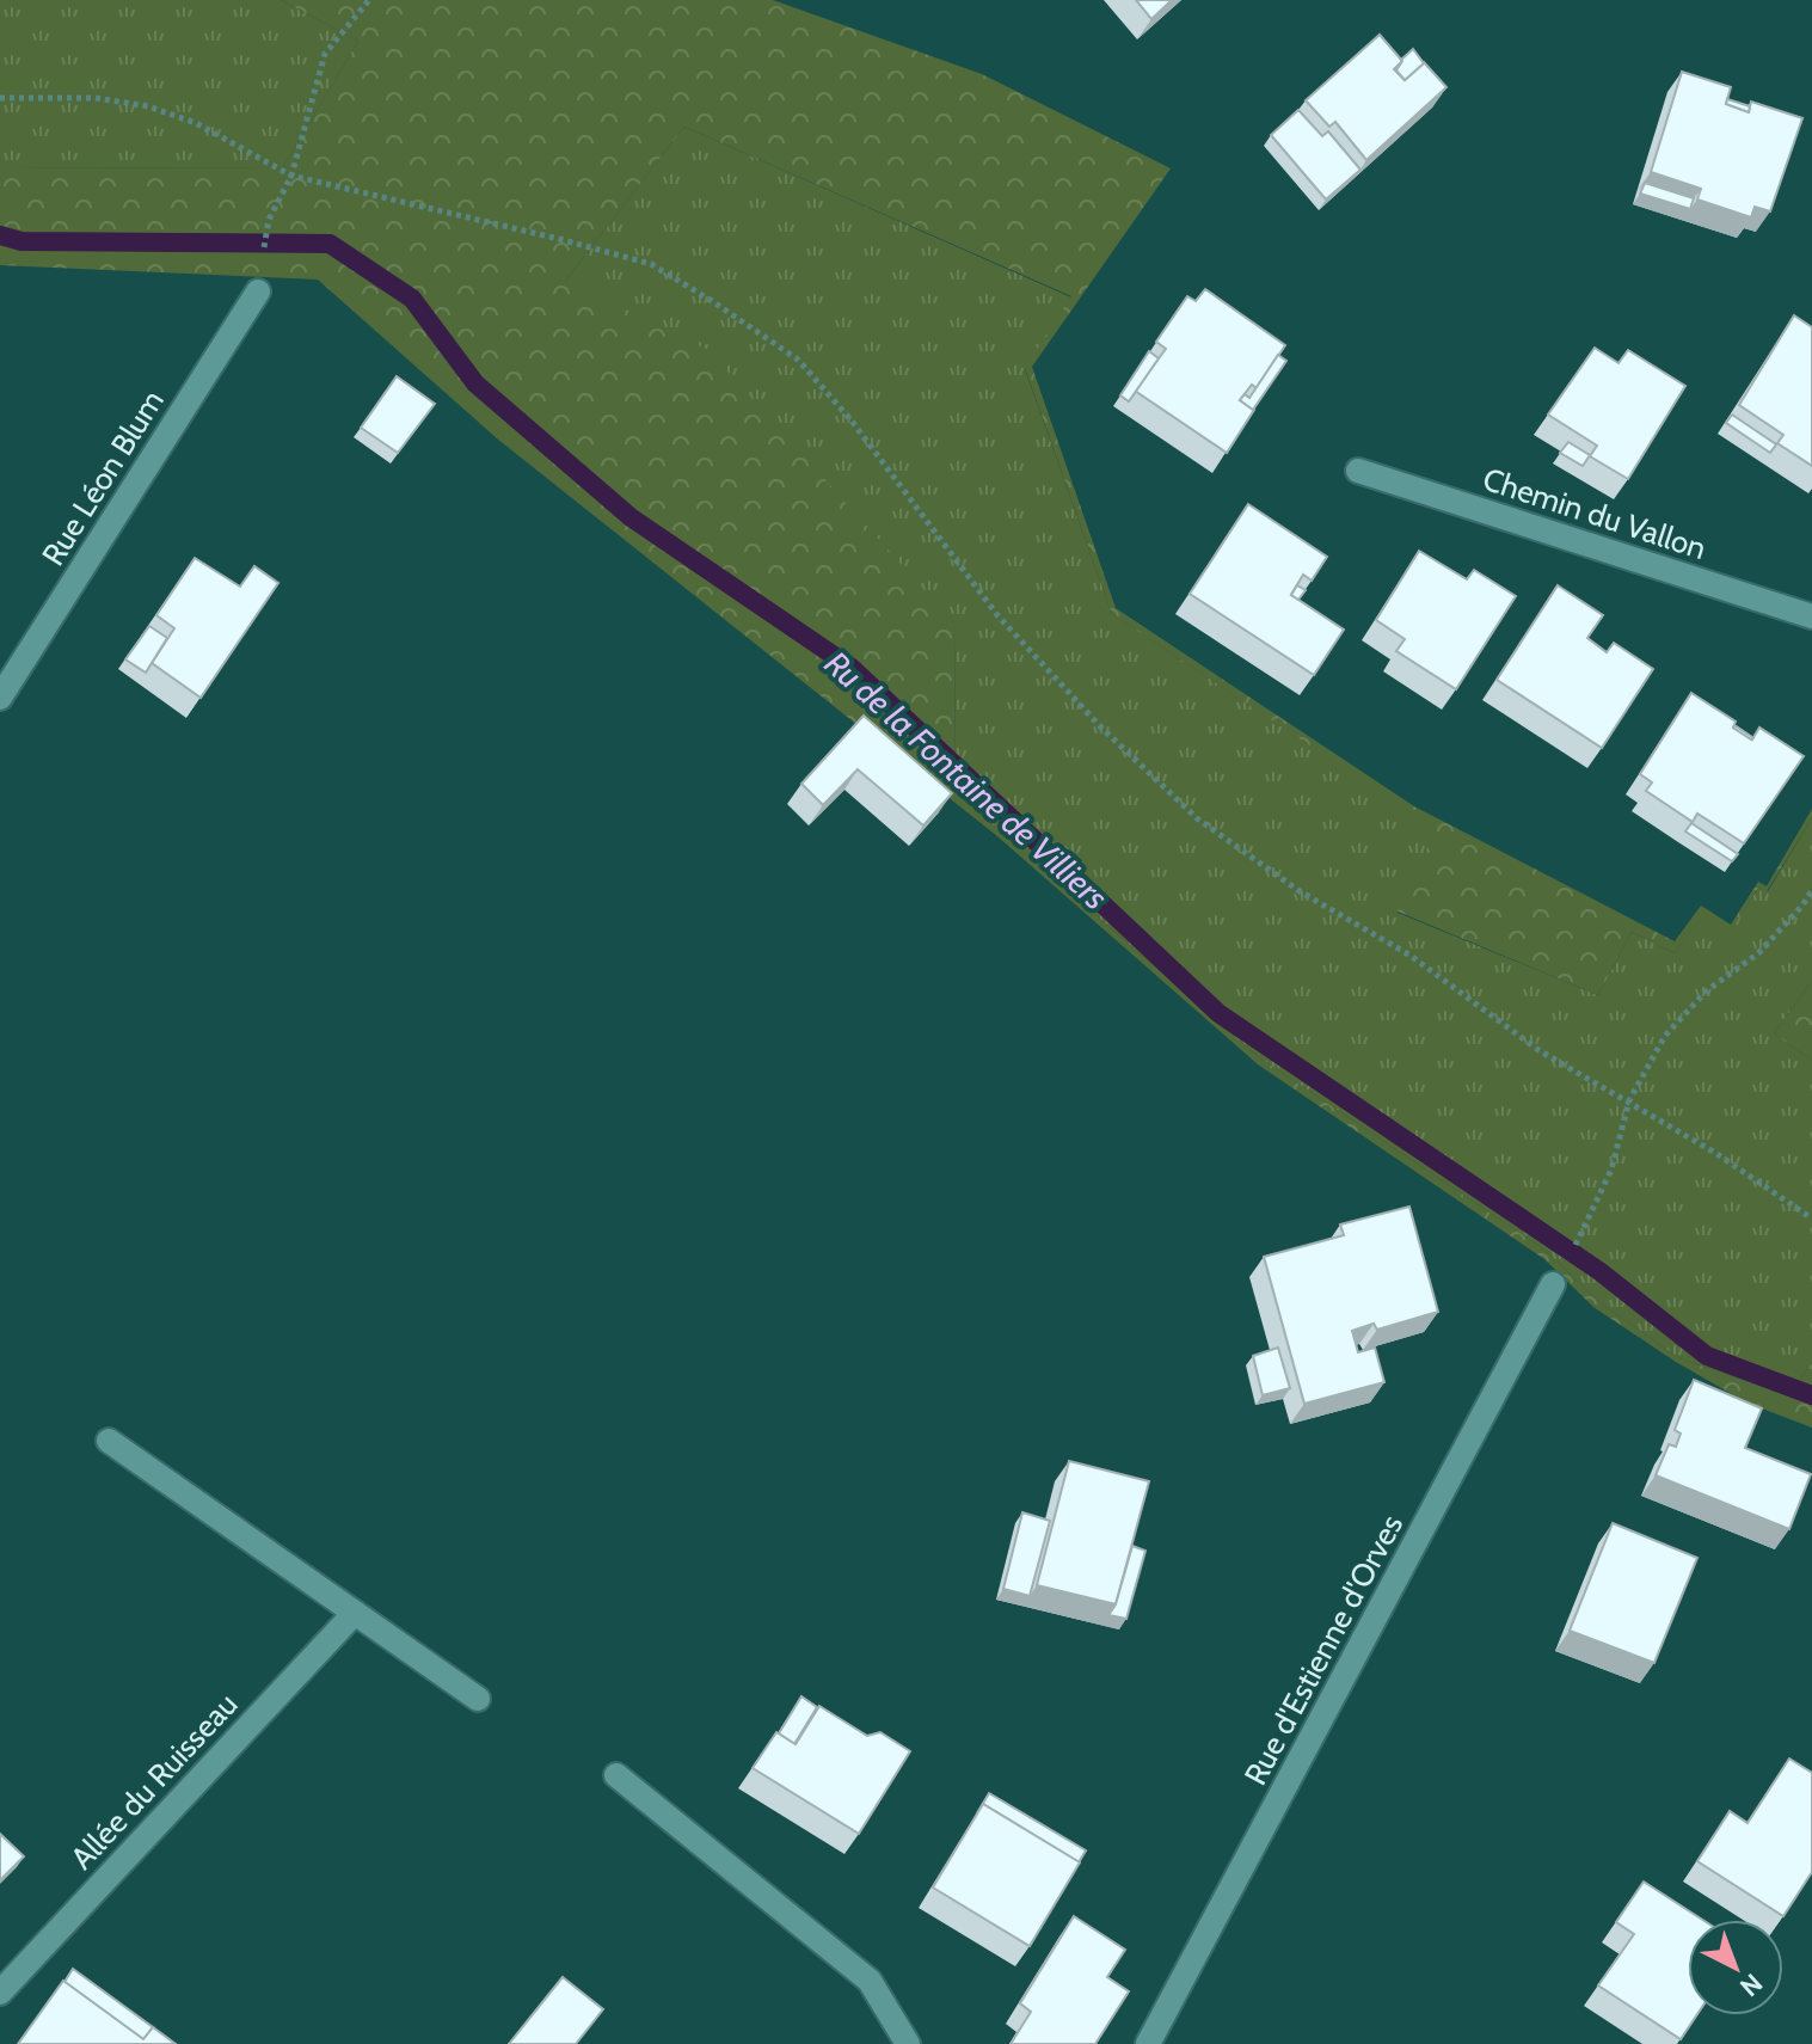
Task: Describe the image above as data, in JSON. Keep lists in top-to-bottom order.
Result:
{
  "streets": {
    "street": [
      "Rue Léon Blum",
      "Chemin du Vallon",
      "Rue d'Estienne d'Orves",
      "Allée du Ruisseau"
    ]
  },
  "water": ["Ru de la Fontaine de Villiers"],
  "north": "bottom right"
}
